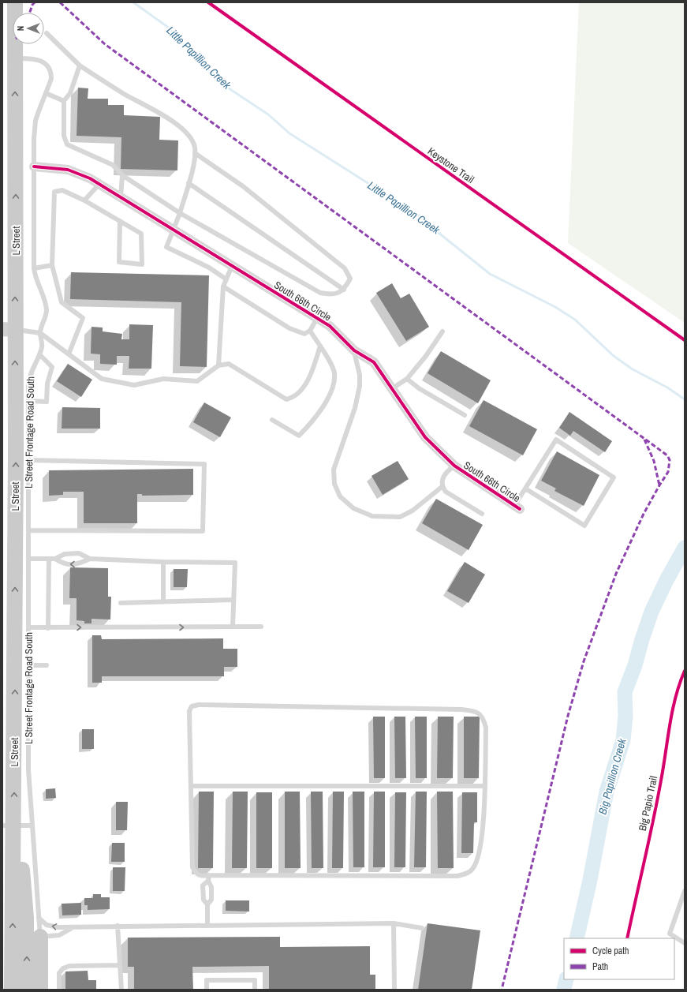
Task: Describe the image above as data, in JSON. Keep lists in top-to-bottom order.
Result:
{
  "streets": {
    "main road": ["L Street"],
    "street": ["South 66th Circle"],
    "lane": ["L Street Frontage Road South"],
    "cycle path": ["Keystone Trail", "Big Papio Trail"]
  },
  "crossings": [
    ["L Street", "L Street Frontage Road South"],
    ["South 66th Circle", "L Street Frontage Road South"]
  ],
  "one_way": ["L Street"],
  "water": ["Little Papillion Creek", "Big Papillion Creek"],
  "legend": ["Cycle path", "Path"],
  "north": "left"
}
